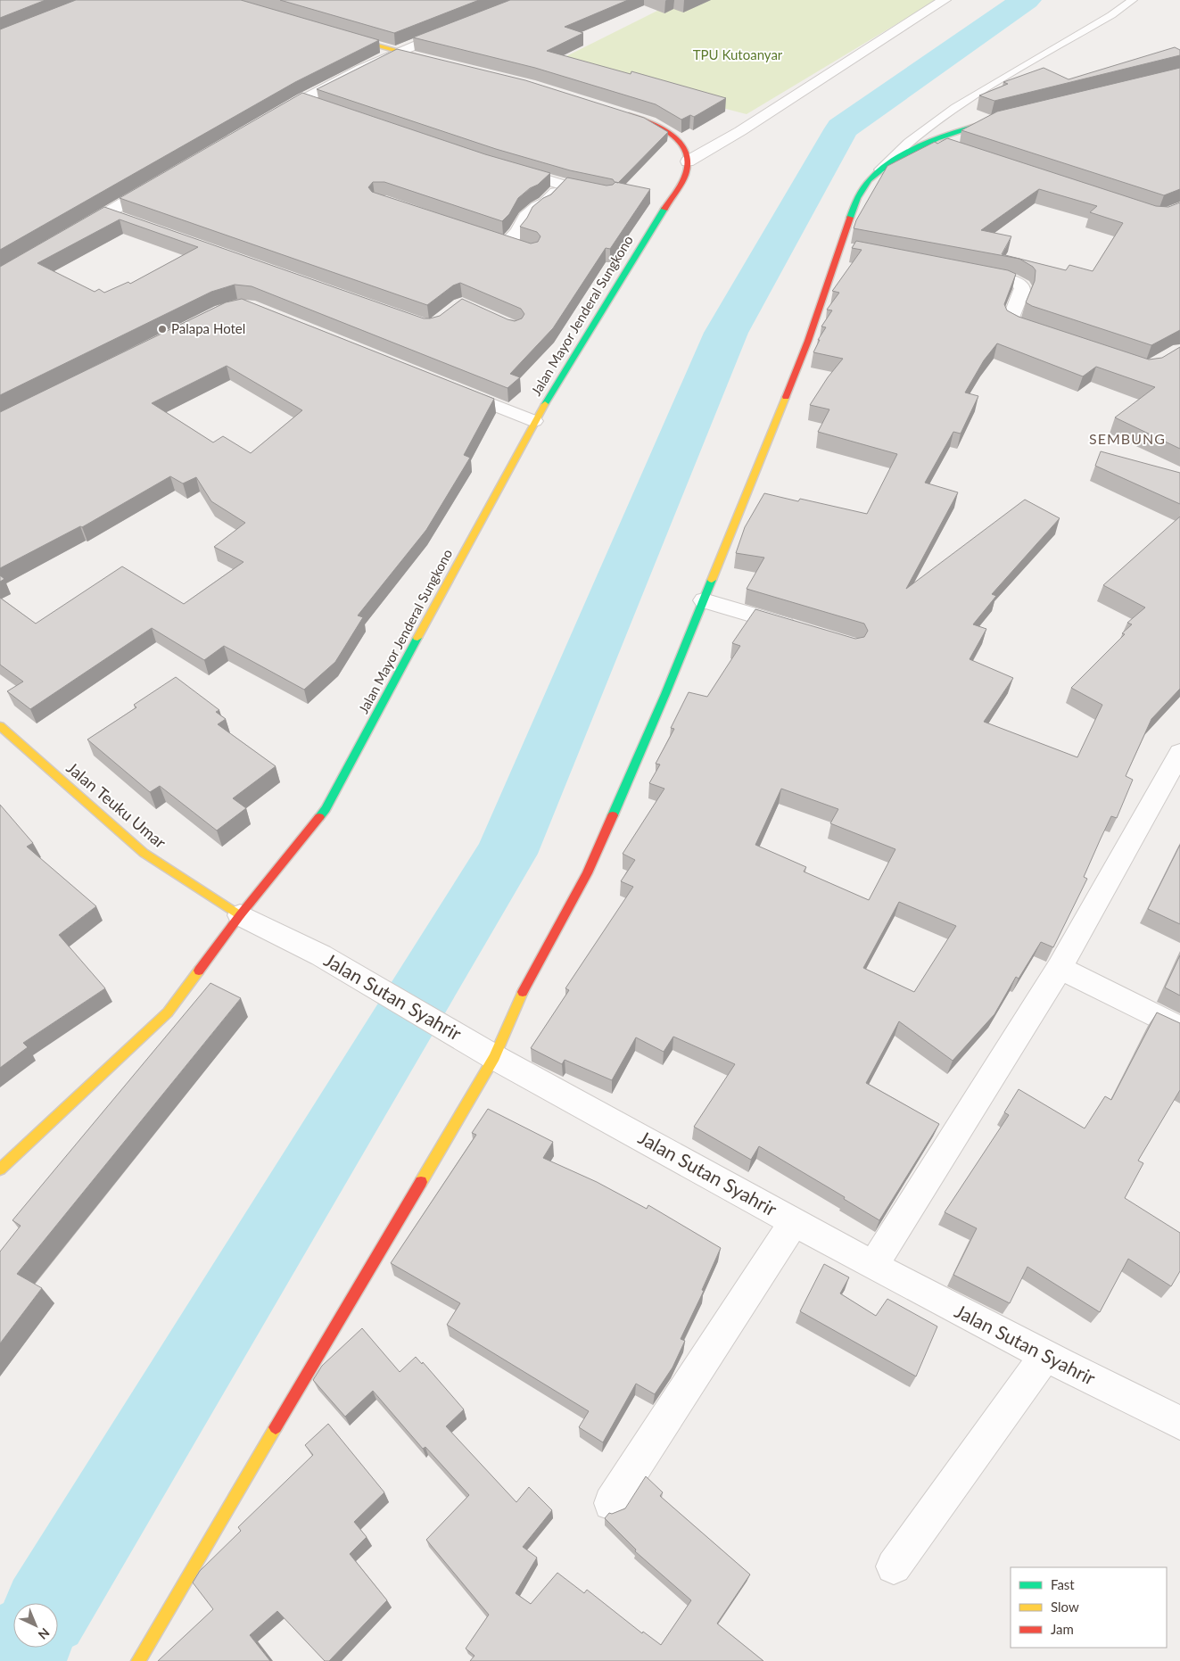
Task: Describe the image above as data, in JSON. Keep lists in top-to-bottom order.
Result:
{
  "streets": {
    "street": ["Jalan Mayor Jenderal Sungkono", "Jalan Teuku Umar", "Jalan Sutan Syahrir"]
  },
  "crossings": [
    ["Jalan Mayor Jenderal Sungkono", "Jalan Teuku Umar"],
    ["Jalan Mayor Jenderal Sungkono", "Jalan Sutan Syahrir"],
    ["Jalan Teuku Umar", "Jalan Sutan Syahrir"]
  ],
  "districts": ["SEMBUNG"],
  "parks": ["TPU Kutoanyar"],
  "places": ["Palapa Hotel"],
  "legend": ["Fast", "Slow", "Jam"],
  "north": "bottom right"
}
